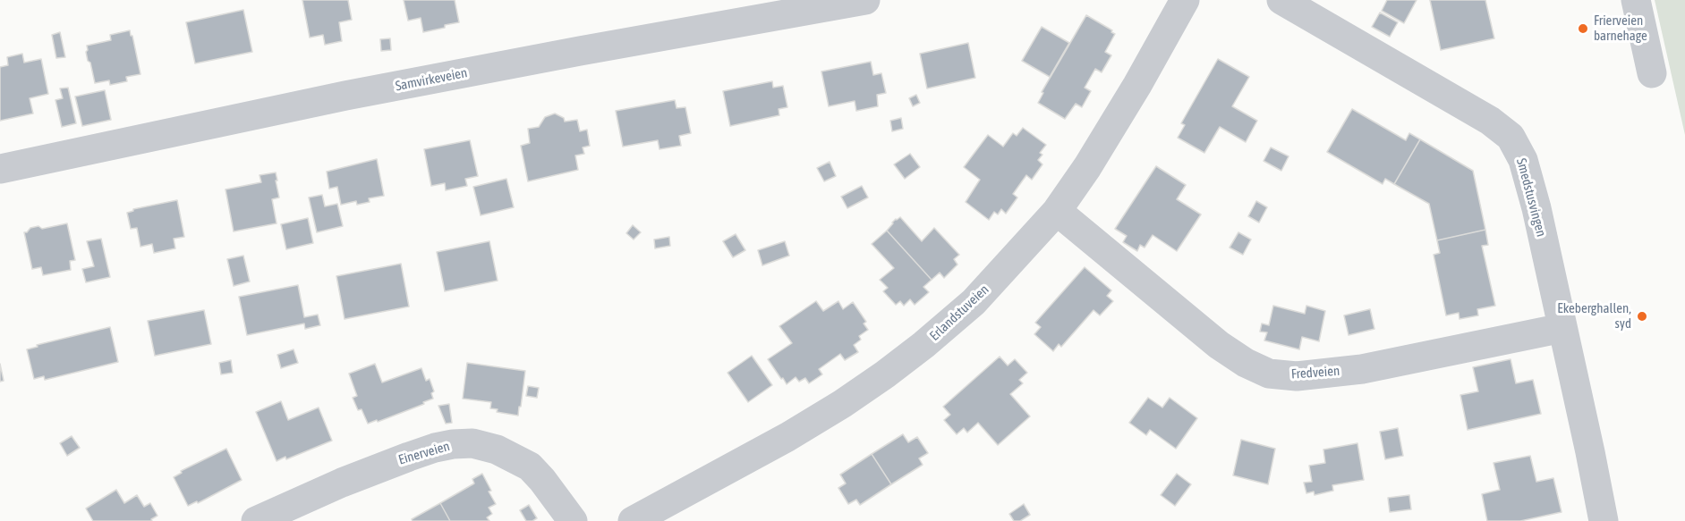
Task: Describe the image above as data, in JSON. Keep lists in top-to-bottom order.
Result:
{
  "streets": {
    "street": [
      "Samvirkeveien",
      "Smedstusvingen",
      "Erlandstuveien",
      "Fredveien",
      "Einerveien"
    ]
  },
  "crossings": [
    ["Smedstusvingen", "Fredveien"],
    ["Erlandstuveien", "Fredveien"]
  ],
  "places": ["Frierveien barnehage", "Ekeberghallen, syd"]
}
